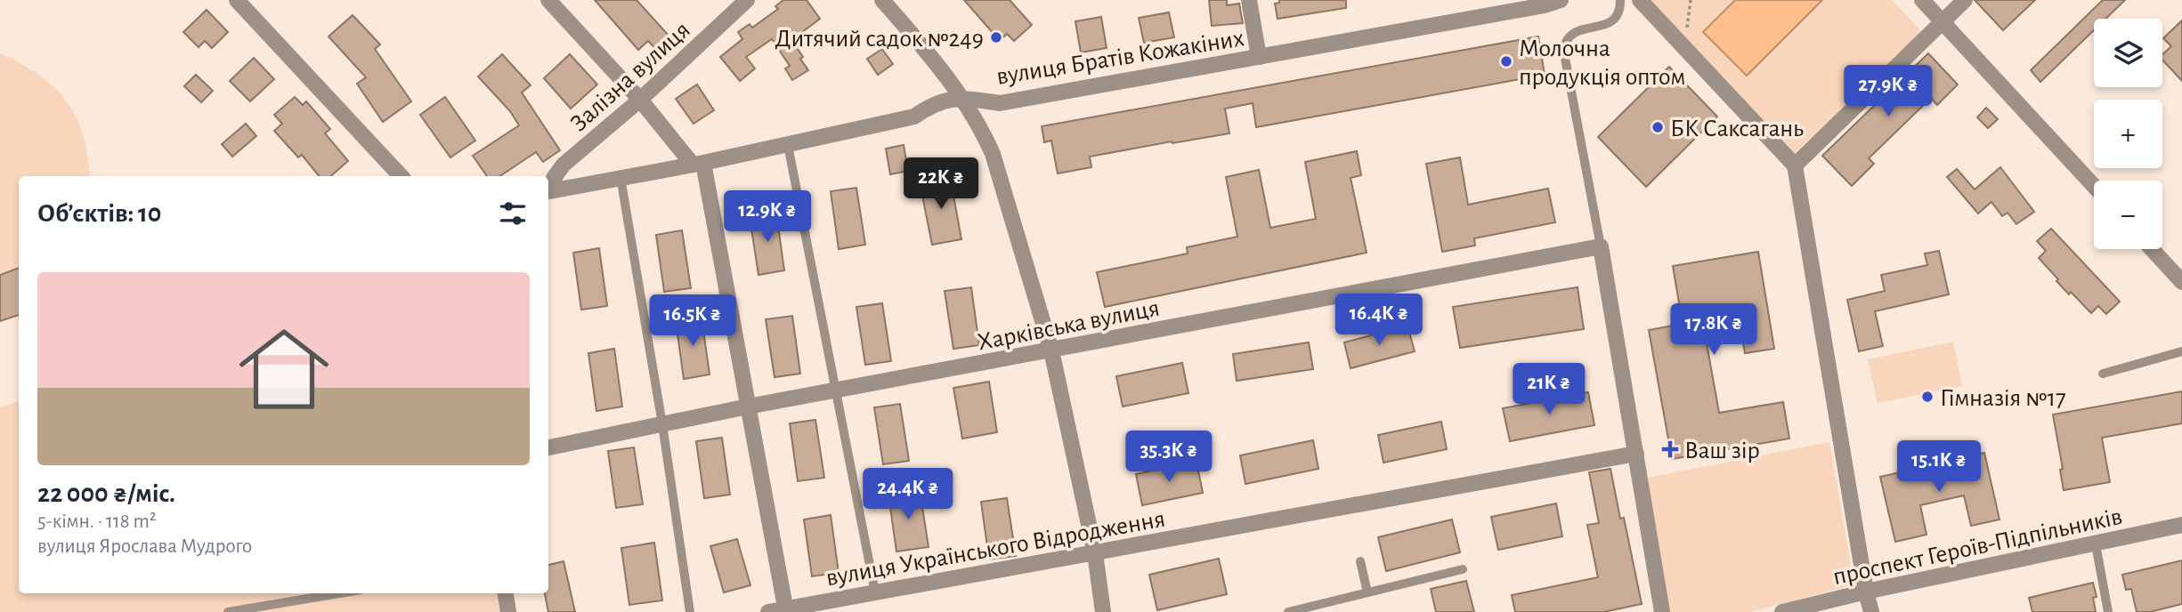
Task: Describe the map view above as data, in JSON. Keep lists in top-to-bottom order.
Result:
{
  "streets": {
    "street": [
      "вулиця Братів Кожакіних",
      "Залізна вулиця",
      "Харківська вулиця",
      "проспект Героїв-Підпільників",
      "вулиця Українського Відродження"
    ]
  },
  "crossings": [
    ["вулиця Братів Кожакіних", "Залізна вулиця"]
  ],
  "places": {
    "other": [
      "Дитячий садок №249",
      "Молочна продукція оптом",
      "БК Саксагань",
      "Гімназія №17"
    ],
    "health": ["Ваш зір"]
  },
  "page": {
    "map_buttons": ["+", "−"],
    "price": [
      "27.9K ₴",
      "22K ₴",
      "12.9K ₴",
      "16.4K ₴",
      "16.5K ₴",
      "17.8K ₴",
      "21K ₴",
      "35.3K ₴",
      "15.1K ₴",
      "24.4K ₴"
    ],
    "heading": "Об’єктів: 10",
    "list": [
      {
        "name": "22 000 ₴/міс.",
        "note": "5-кімн. · 118 m² · вулиця Ярослава Мудрого"
      }
    ]
  }
}
